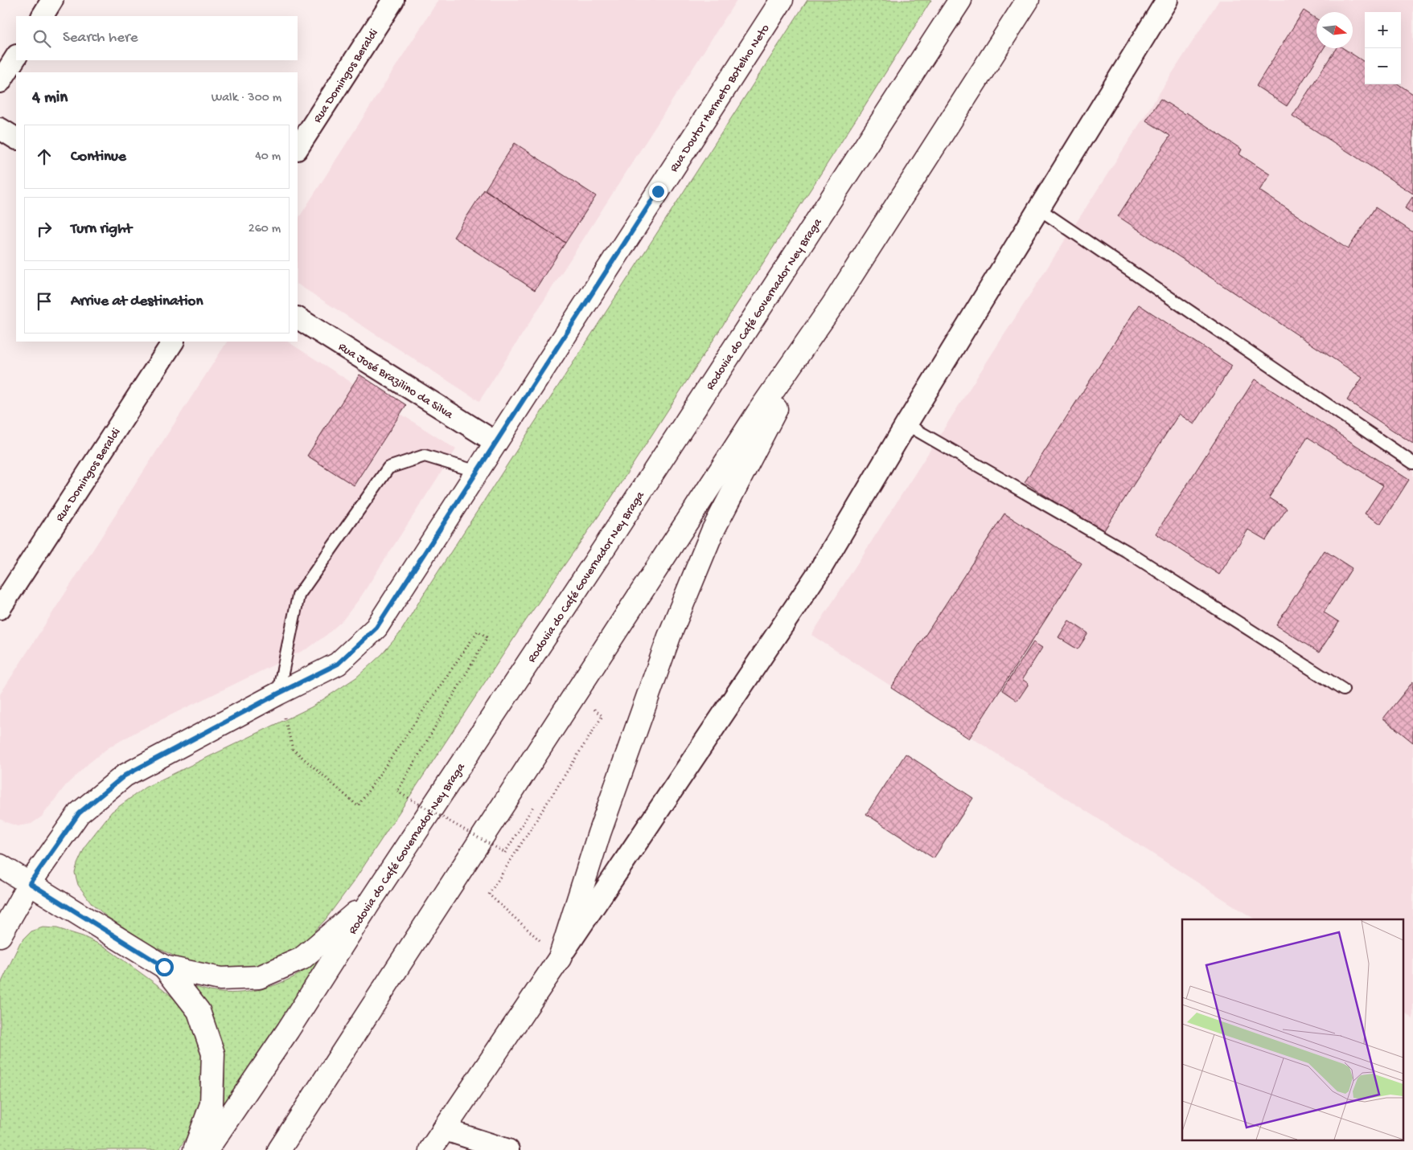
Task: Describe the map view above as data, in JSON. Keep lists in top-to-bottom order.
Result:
{
  "streets": {
    "main road": ["Rua Doutor Hermeto Botelho Neto", "Rodovia do Café Governador Ney Braga"],
    "street": ["Rua Domingos Beraldi", "Rua José Brazilino da Silva"]
  },
  "crossings": [
    ["Rua Doutor Hermeto Botelho Neto", "Rua José Brazilino da Silva"]
  ],
  "north": "right",
  "page": {
    "map_buttons": ["+", "−"],
    "search": "Search here",
    "heading": ["4 min", "Walk · 300 m"],
    "list": [
      ["Continue", "40 m"],
      ["Turn right", "260 m"],
      "Arrive at destination"
    ]
  }
}
